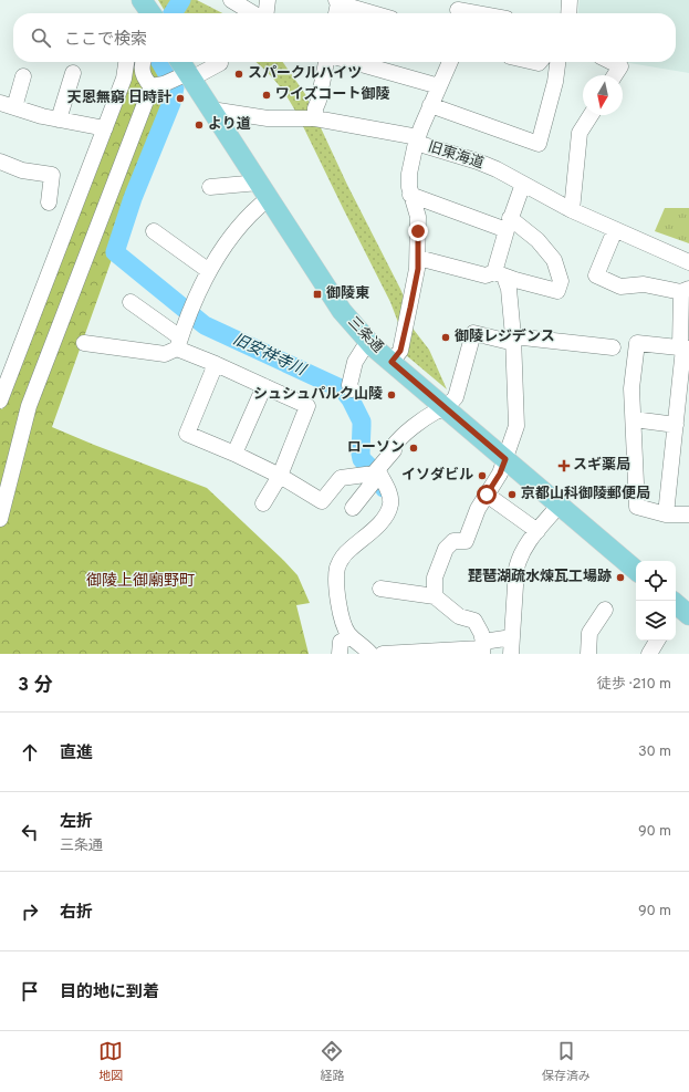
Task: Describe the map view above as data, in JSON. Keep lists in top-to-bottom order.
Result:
{
  "streets": {
    "main road": ["三条通"],
    "street": ["旧東海道"]
  },
  "crossings": [
    ["旧東海道", "三条通"]
  ],
  "districts": ["御陵上御廟野町"],
  "water": ["旧安祥寺川"],
  "places": {
    "other": [
      "スパークルハイツ",
      "ワイズコート御陵",
      "天恩無窮 日時計",
      "より道",
      "御陵レジデンス",
      "シュシュパルク山陵",
      "ローソン",
      "イソダビル",
      "京都山科御陵郵便局",
      "琵琶湖疏水煉瓦工場跡"
    ],
    "transit": ["御陵東"],
    "health": ["スギ薬局"]
  },
  "north": "bottom",
  "page": {
    "search": "ここで検索",
    "heading": ["3 分", "徒歩 · 210 m"],
    "list": [
      ["直進", "30 m"],
      ["左折", "三条通", "90 m"],
      ["右折", "90 m"],
      "目的地に到着"
    ],
    "nav": ["地図", "経路", "保存済み"]
  }
}
